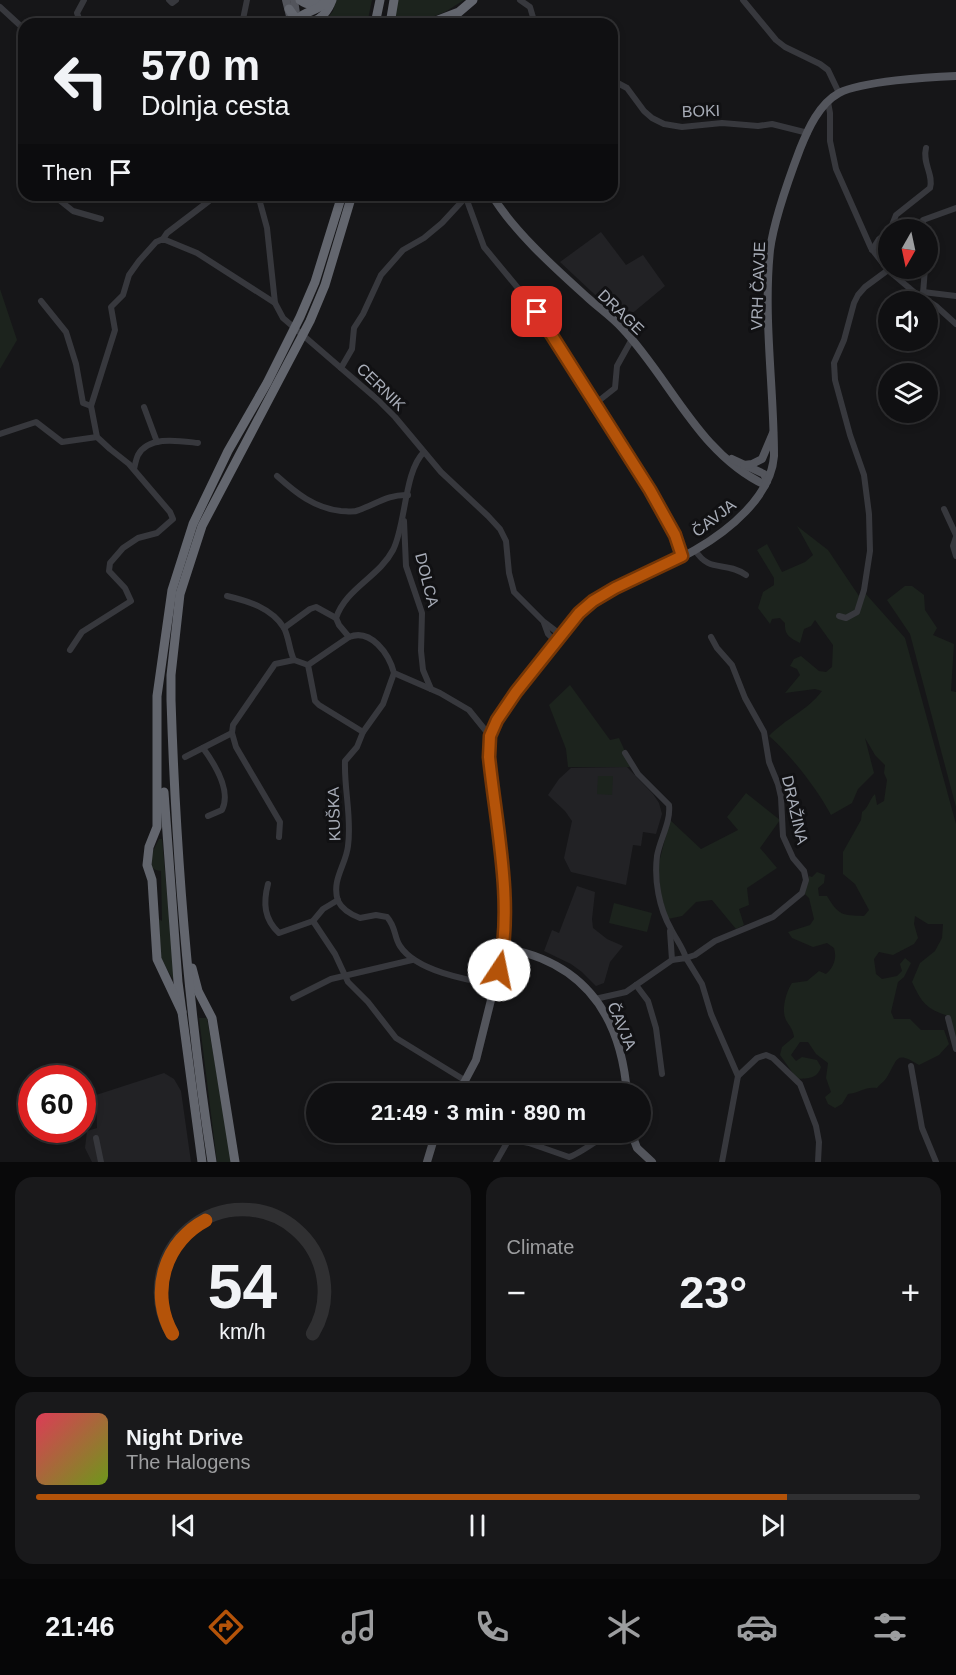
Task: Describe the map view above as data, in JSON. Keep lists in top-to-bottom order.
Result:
{
  "streets": {
    "main road": ["VRH ČAVJE", "DRAGE", "ČAVJA"],
    "street": [
      "BOKI",
      "CERNIK",
      "DOLCA",
      "DRAŽINA",
      "KUŠKA"
    ]
  },
  "crossings": [
    ["BOKI", "VRH ČAVJE"],
    ["VRH ČAVJE", "DRAGE"],
    ["VRH ČAVJE", "ČAVJA"],
    ["DRAGE", "ČAVJA"],
    ["CERNIK", "ČAVJA"],
    ["ČAVJA", "DRAŽINA"]
  ],
  "north": "bottom",
  "page": {
    "turn": ["570 m", "Dolnja cesta"],
    "then": "Then",
    "limit": "60",
    "trip": "21:49 · 3 min · 890 m",
    "tile": "Climate",
    "heat": ["−", "23°", "+"],
    "song": ["Night Drive", "The Halogens"],
    "tabs": "21:46",
    "gauge": ["54", "km/h"]
  }
}
